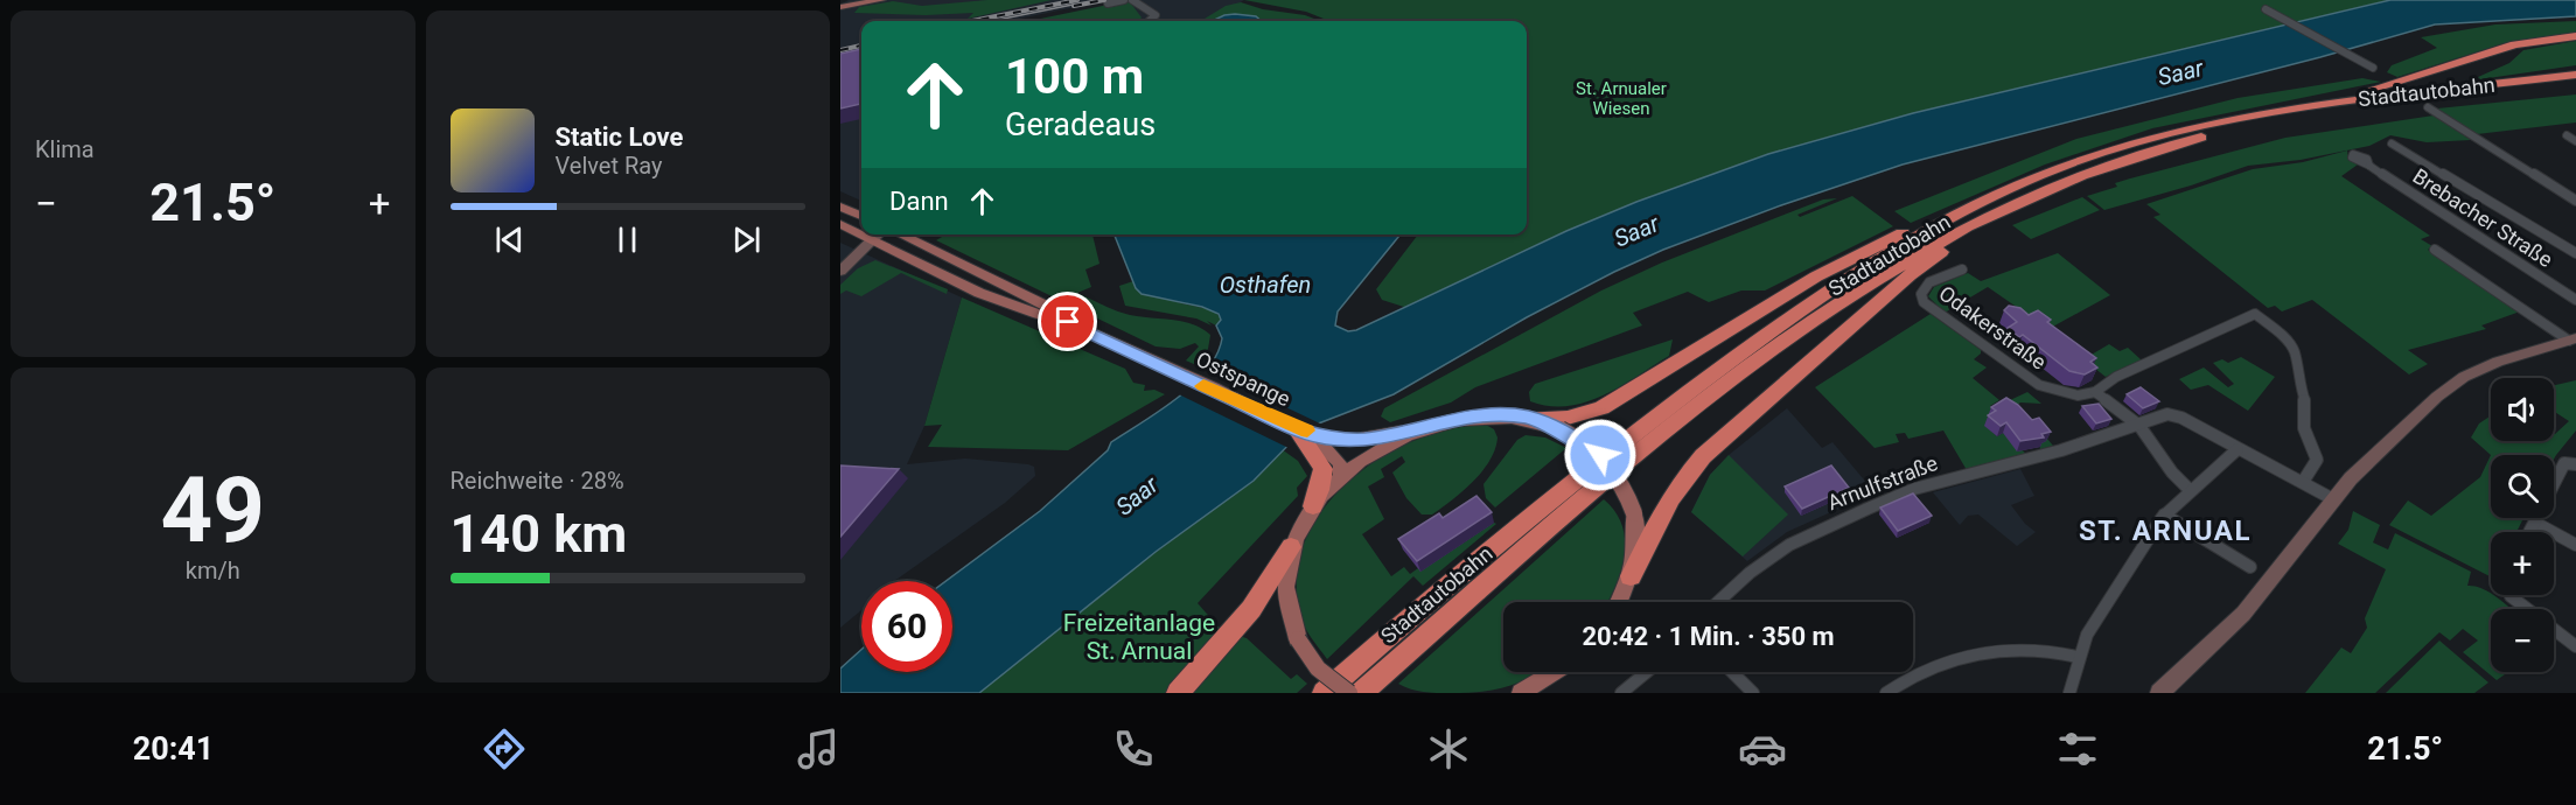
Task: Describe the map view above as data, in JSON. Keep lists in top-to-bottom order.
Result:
{
  "streets": {
    "highway": ["Stadtautobahn"],
    "main road": ["Ostspange"],
    "street": ["Brebacher Straße", "Odakerstraße", "Arnulfstraße"]
  },
  "districts": ["ST. ARNUAL"],
  "water": ["Saar", "Osthafen"],
  "parks": ["St. Arnualer Wiesen", "Freizeitanlage St. Arnual"],
  "page": {
    "tile": [
      "Klima",
      ["49", "km/h"],
      ["Reichweite · 28%", "140 km"]
    ],
    "turn": ["100 m", "Geradeaus"],
    "song": ["Static Love", "Velvet Ray"],
    "then": "Dann",
    "heat": ["−", "21.5°", "+"],
    "map_buttons": ["+", "−"],
    "limit": "60",
    "trip": "20:42 · 1 Min. · 350 m",
    "tabs": ["20:41", "21.5°"]
  }
}
